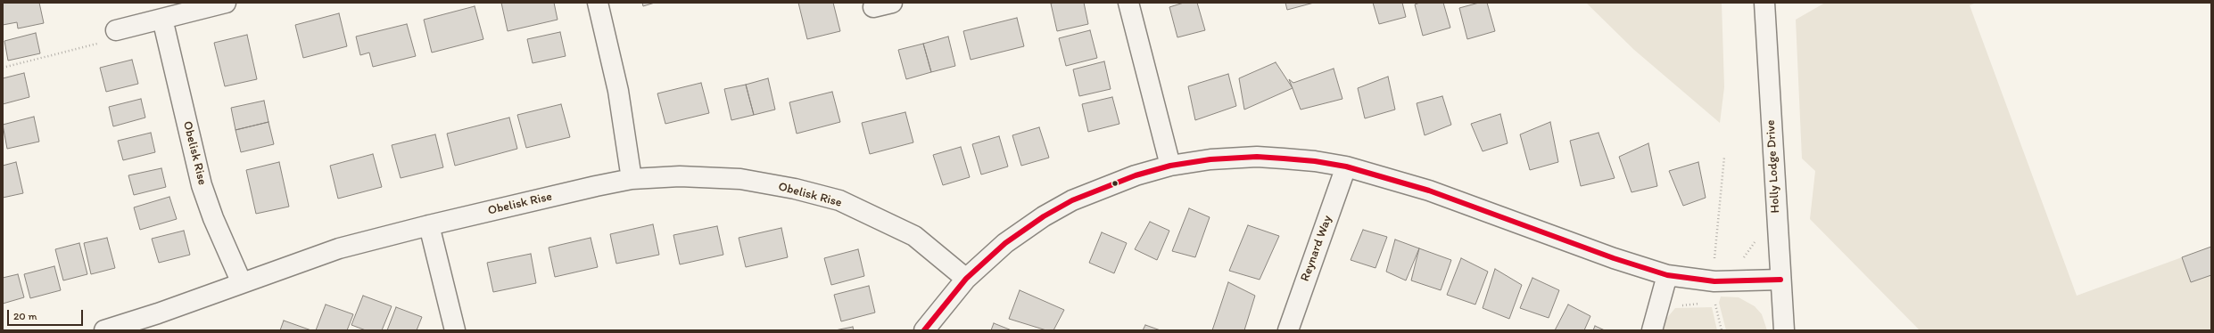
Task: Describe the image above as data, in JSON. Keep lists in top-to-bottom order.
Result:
{
  "streets": {
    "street": ["Obelisk Rise", "Holly Lodge Drive", "Reynard Way"]
  },
  "scale_bar": "20 m"
}
